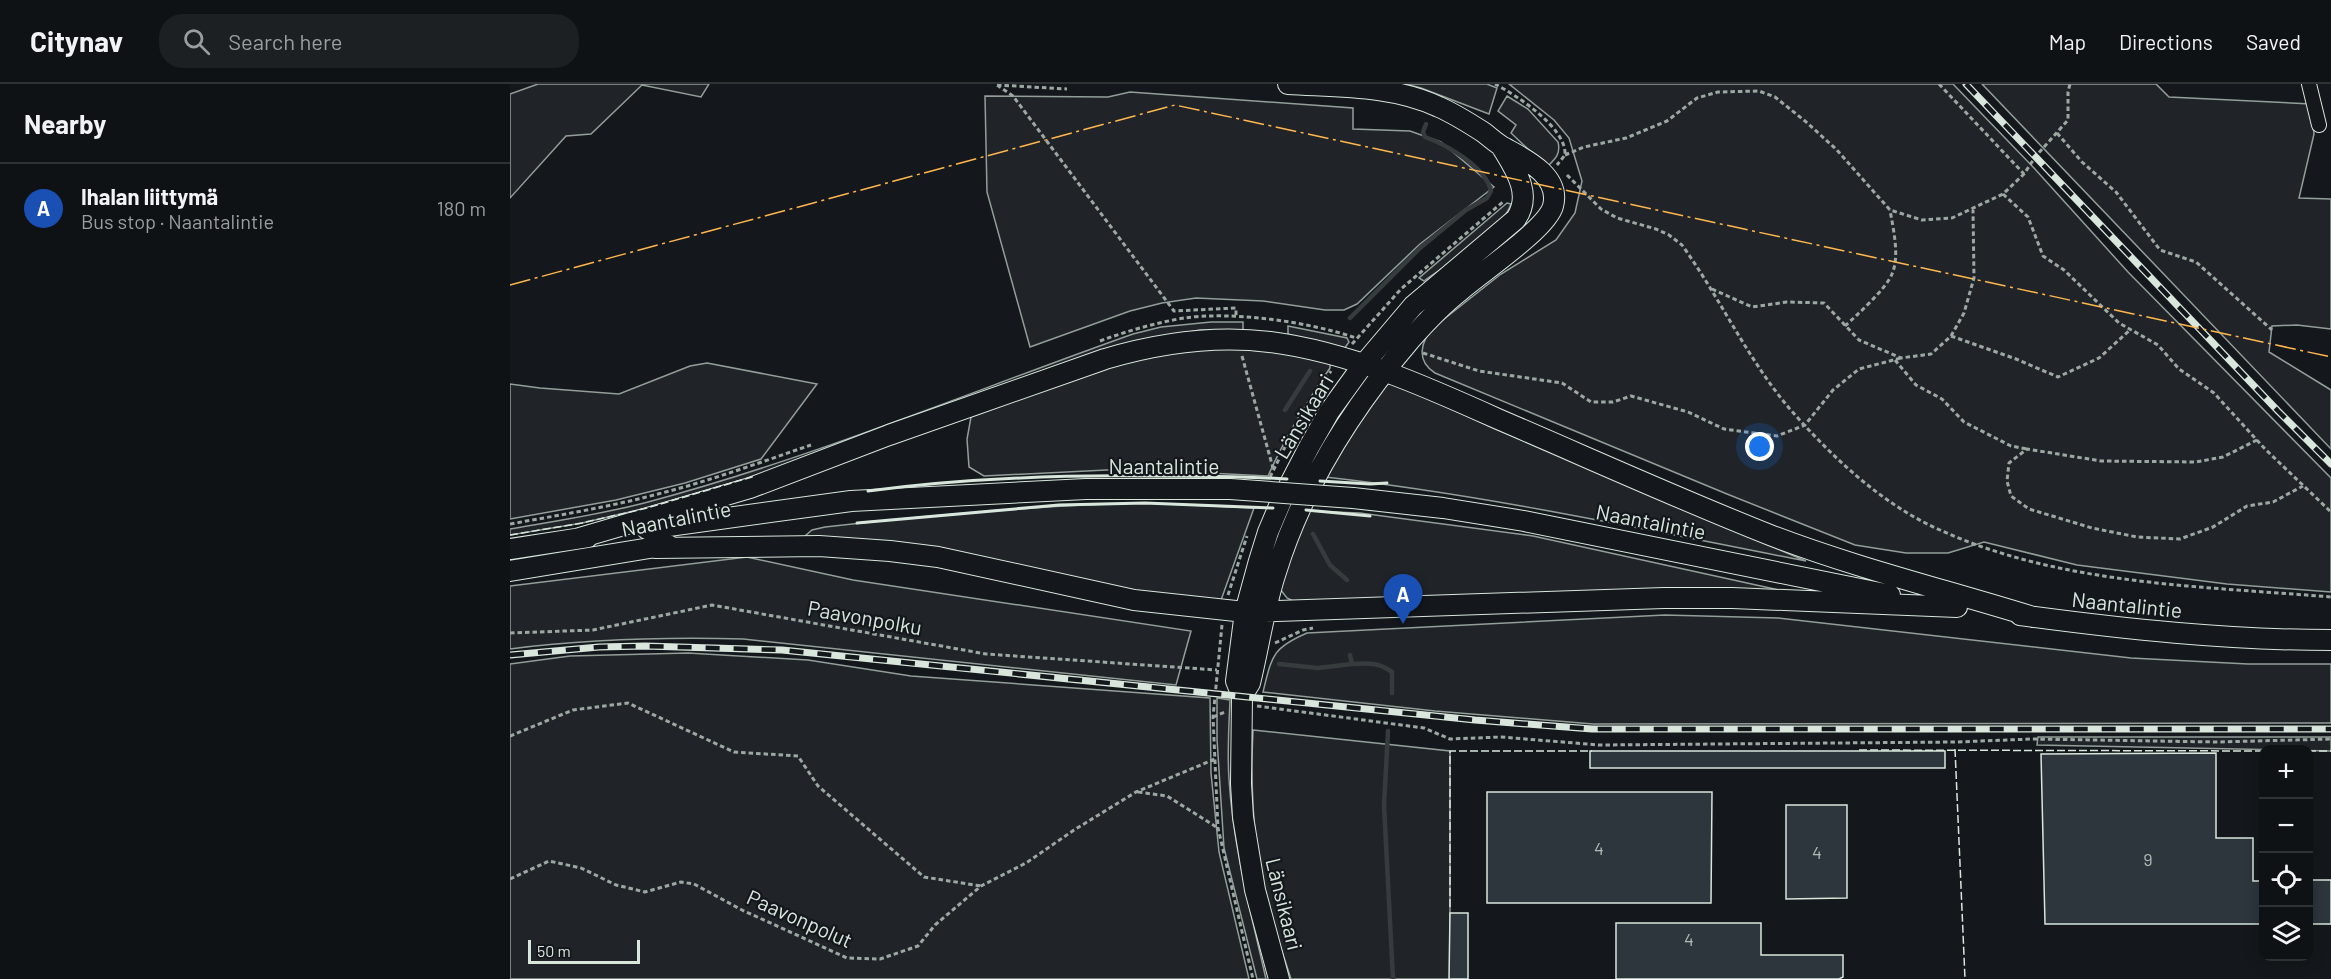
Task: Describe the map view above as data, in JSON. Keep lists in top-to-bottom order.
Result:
{
  "streets": {
    "main road": ["Länsikaari", "Naantalintie"],
    "path": ["Paavonpolku", "Paavonpolut"]
  },
  "house_numbers": [
    "4",
    "4",
    "9",
    "4"
  ],
  "scale_bar": "50 m",
  "page": {
    "header": "Citynav",
    "search": "Search here",
    "nav": ["Map", "Directions", "Saved"],
    "heading": "Nearby",
    "list": [
      {
        "mark": "A",
        "name": "Ihalan liittymä",
        "note": "Bus stop · Naantalintie",
        "value": "180 m"
      }
    ],
    "pins": "A",
    "map_buttons": ["+", "−"],
    "scale": "50 m"
  }
}
